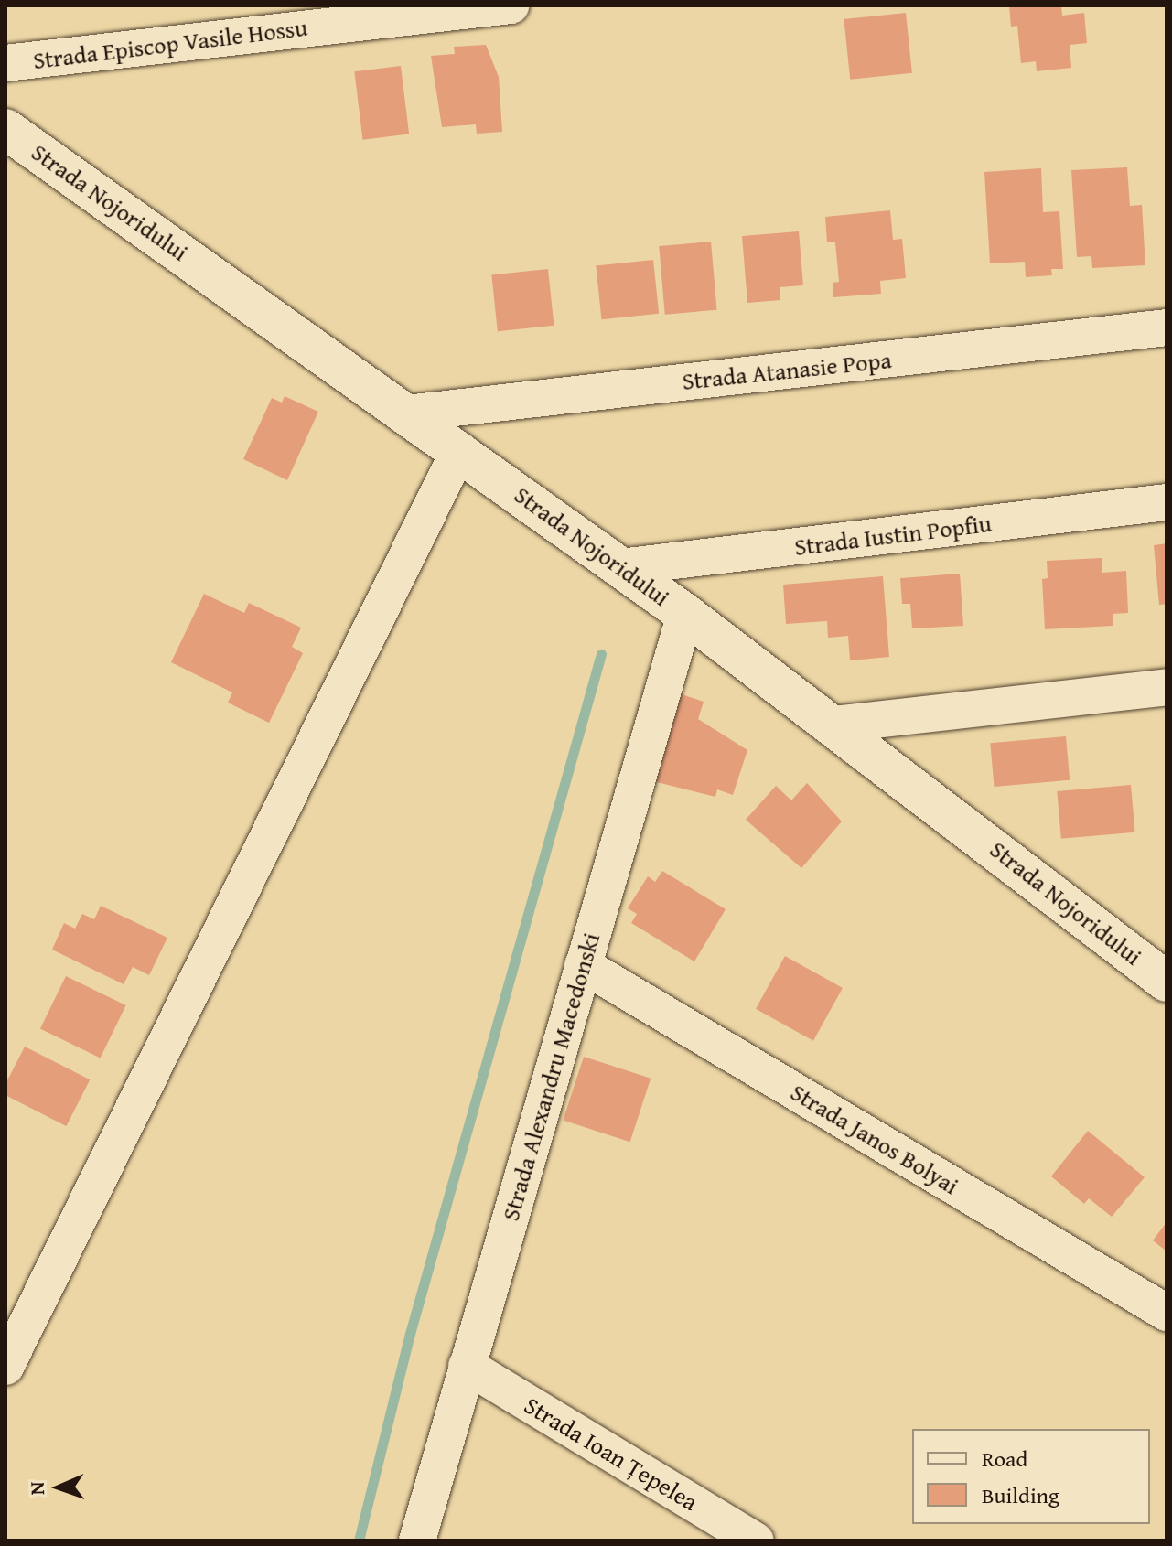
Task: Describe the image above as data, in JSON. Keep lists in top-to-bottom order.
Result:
{
  "streets": {
    "main road": ["Strada Nojoridului"],
    "street": [
      "Strada Episcop Vasile Hossu",
      "Strada Atanasie Popa",
      "Strada Iustin Popfiu",
      "Strada Alexandru Macedonski",
      "Strada Janos Bolyai",
      "Strada Ioan Țepelea"
    ]
  },
  "crossings": [
    ["Strada Nojoridului", "Strada Atanasie Popa"],
    ["Strada Nojoridului", "Strada Iustin Popfiu"],
    ["Strada Nojoridului", "Strada Alexandru Macedonski"],
    ["Strada Alexandru Macedonski", "Strada Janos Bolyai"],
    ["Strada Alexandru Macedonski", "Strada Ioan Țepelea"]
  ],
  "legend": ["Road", "Building"],
  "north": "left"
}
